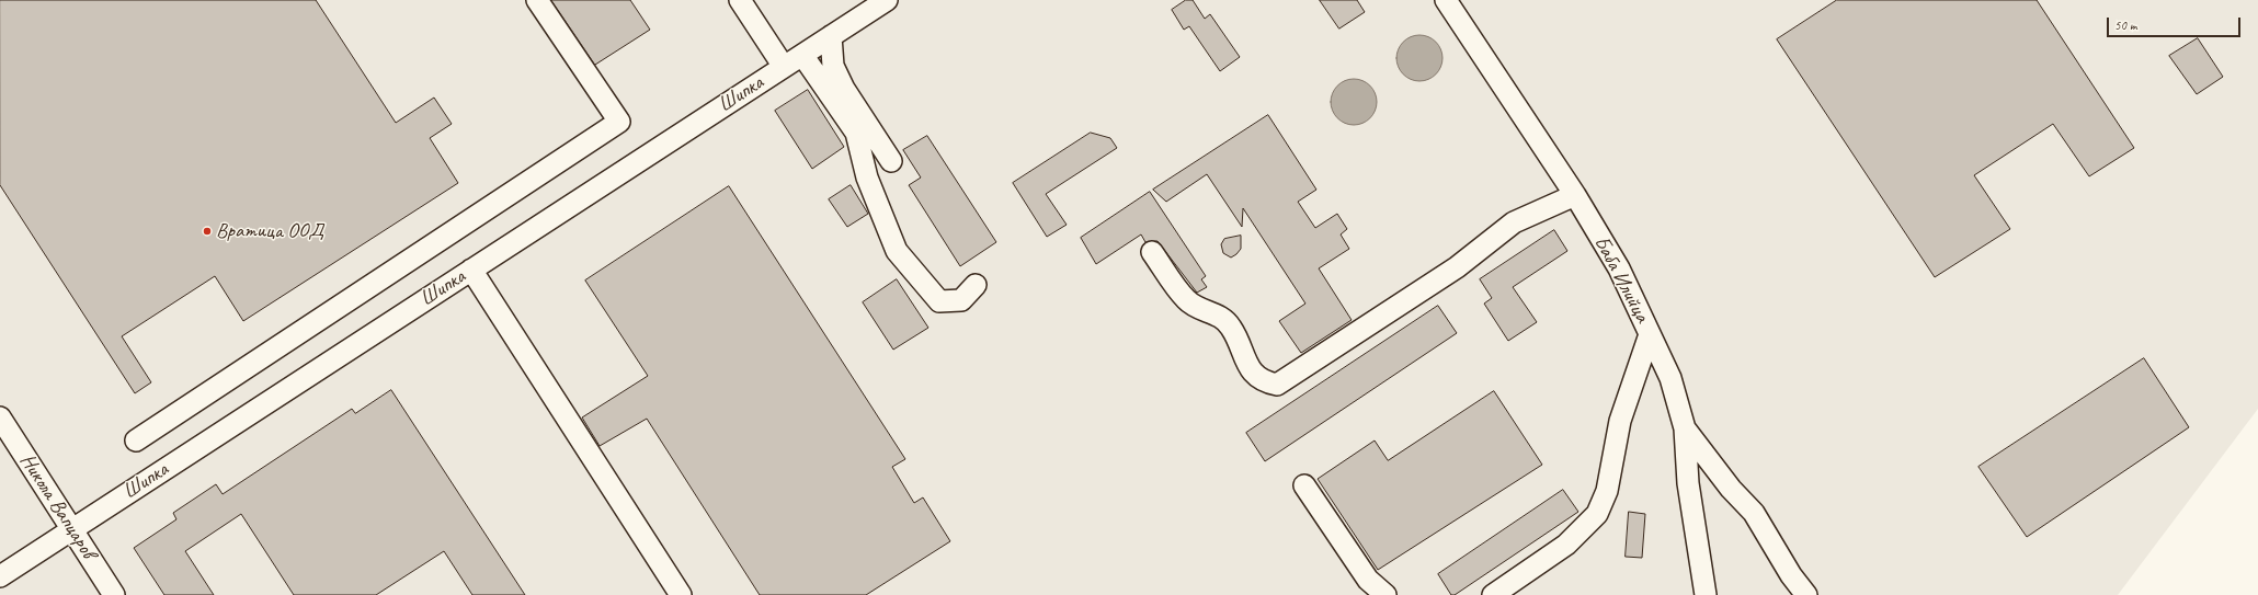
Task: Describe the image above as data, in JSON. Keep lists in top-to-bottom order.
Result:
{
  "streets": {
    "street": ["Шипка", "Баба Илийца", "Никола Вапцаров"]
  },
  "crossings": [
    ["Шипка", "Никола Вапцаров"]
  ],
  "places": ["Вратица ООД"],
  "scale_bar": "50 m"
}
